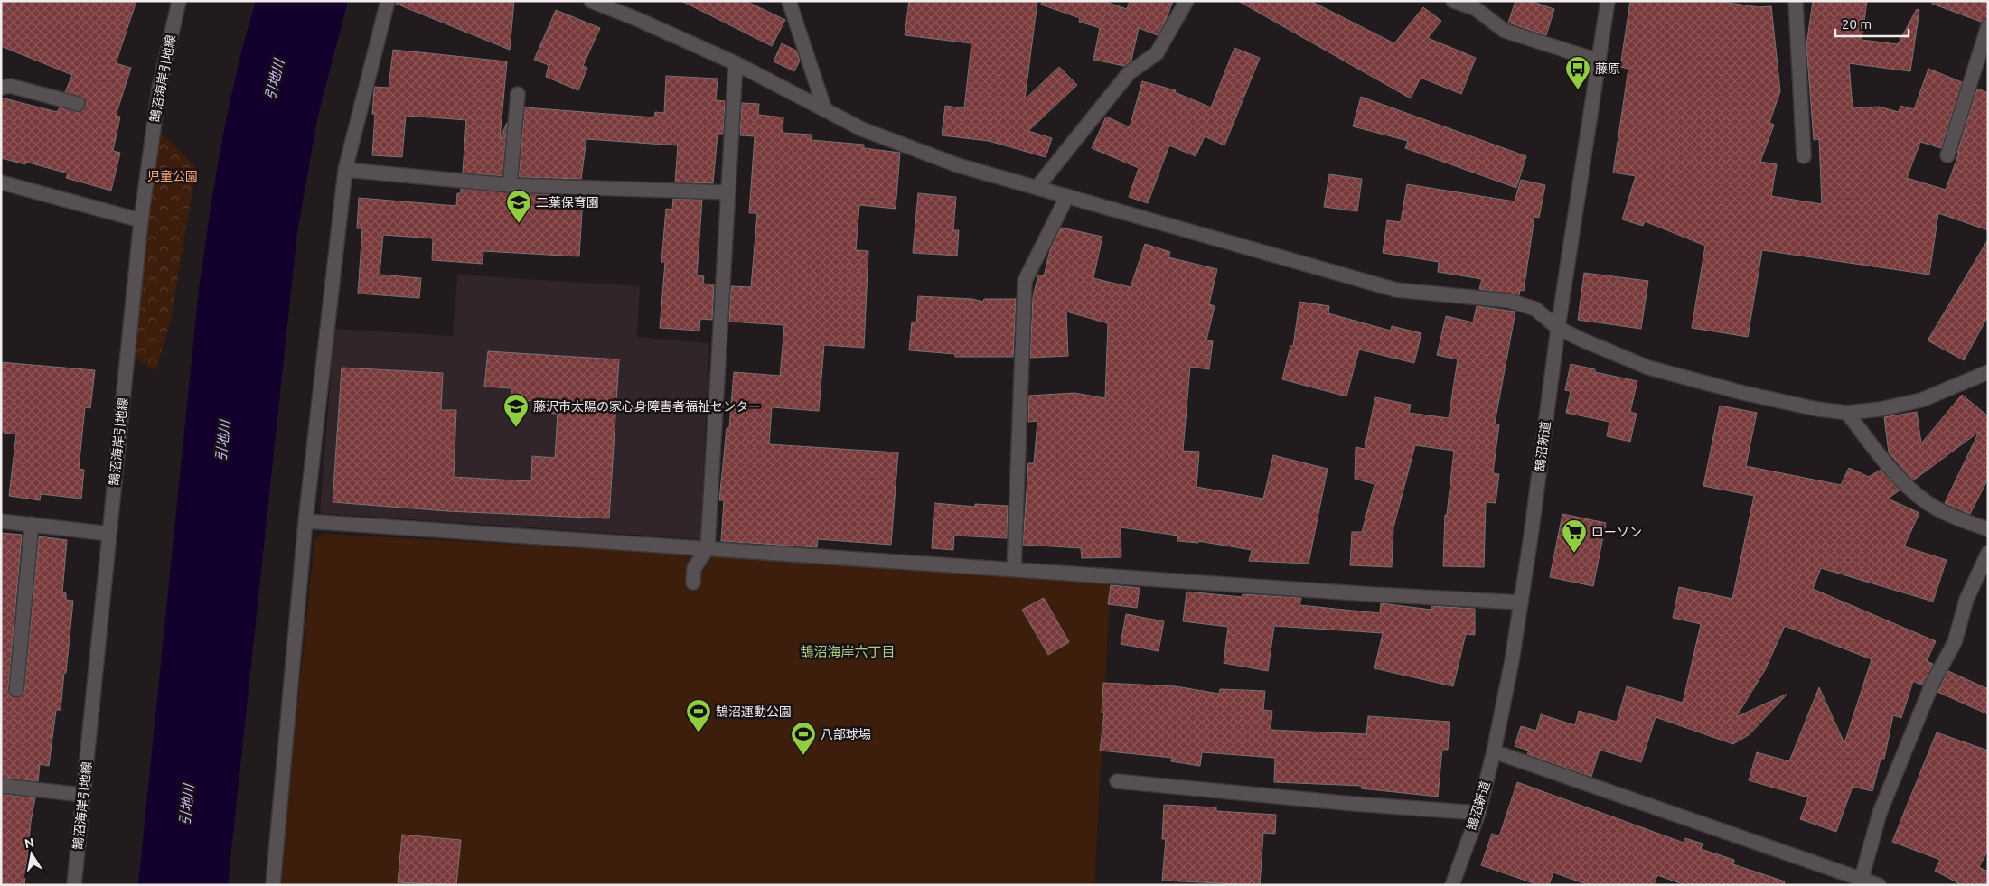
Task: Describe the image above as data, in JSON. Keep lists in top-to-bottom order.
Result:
{
  "streets": {
    "street": ["鵠沼海岸引地線", "鵠沼新道"]
  },
  "districts": ["鵠沼海岸六丁目"],
  "water": ["引地川"],
  "parks": ["児童公園"],
  "places": {
    "bus stop": ["藤原"],
    "school or university": ["二葉保育園", "藤沢市太陽の家心身障害者福祉センター"],
    "supermarket": ["ローソン"],
    "sports": ["鵠沼運動公園", "八部球場"]
  },
  "scale_bar": "20 m",
  "north": "top"
}
